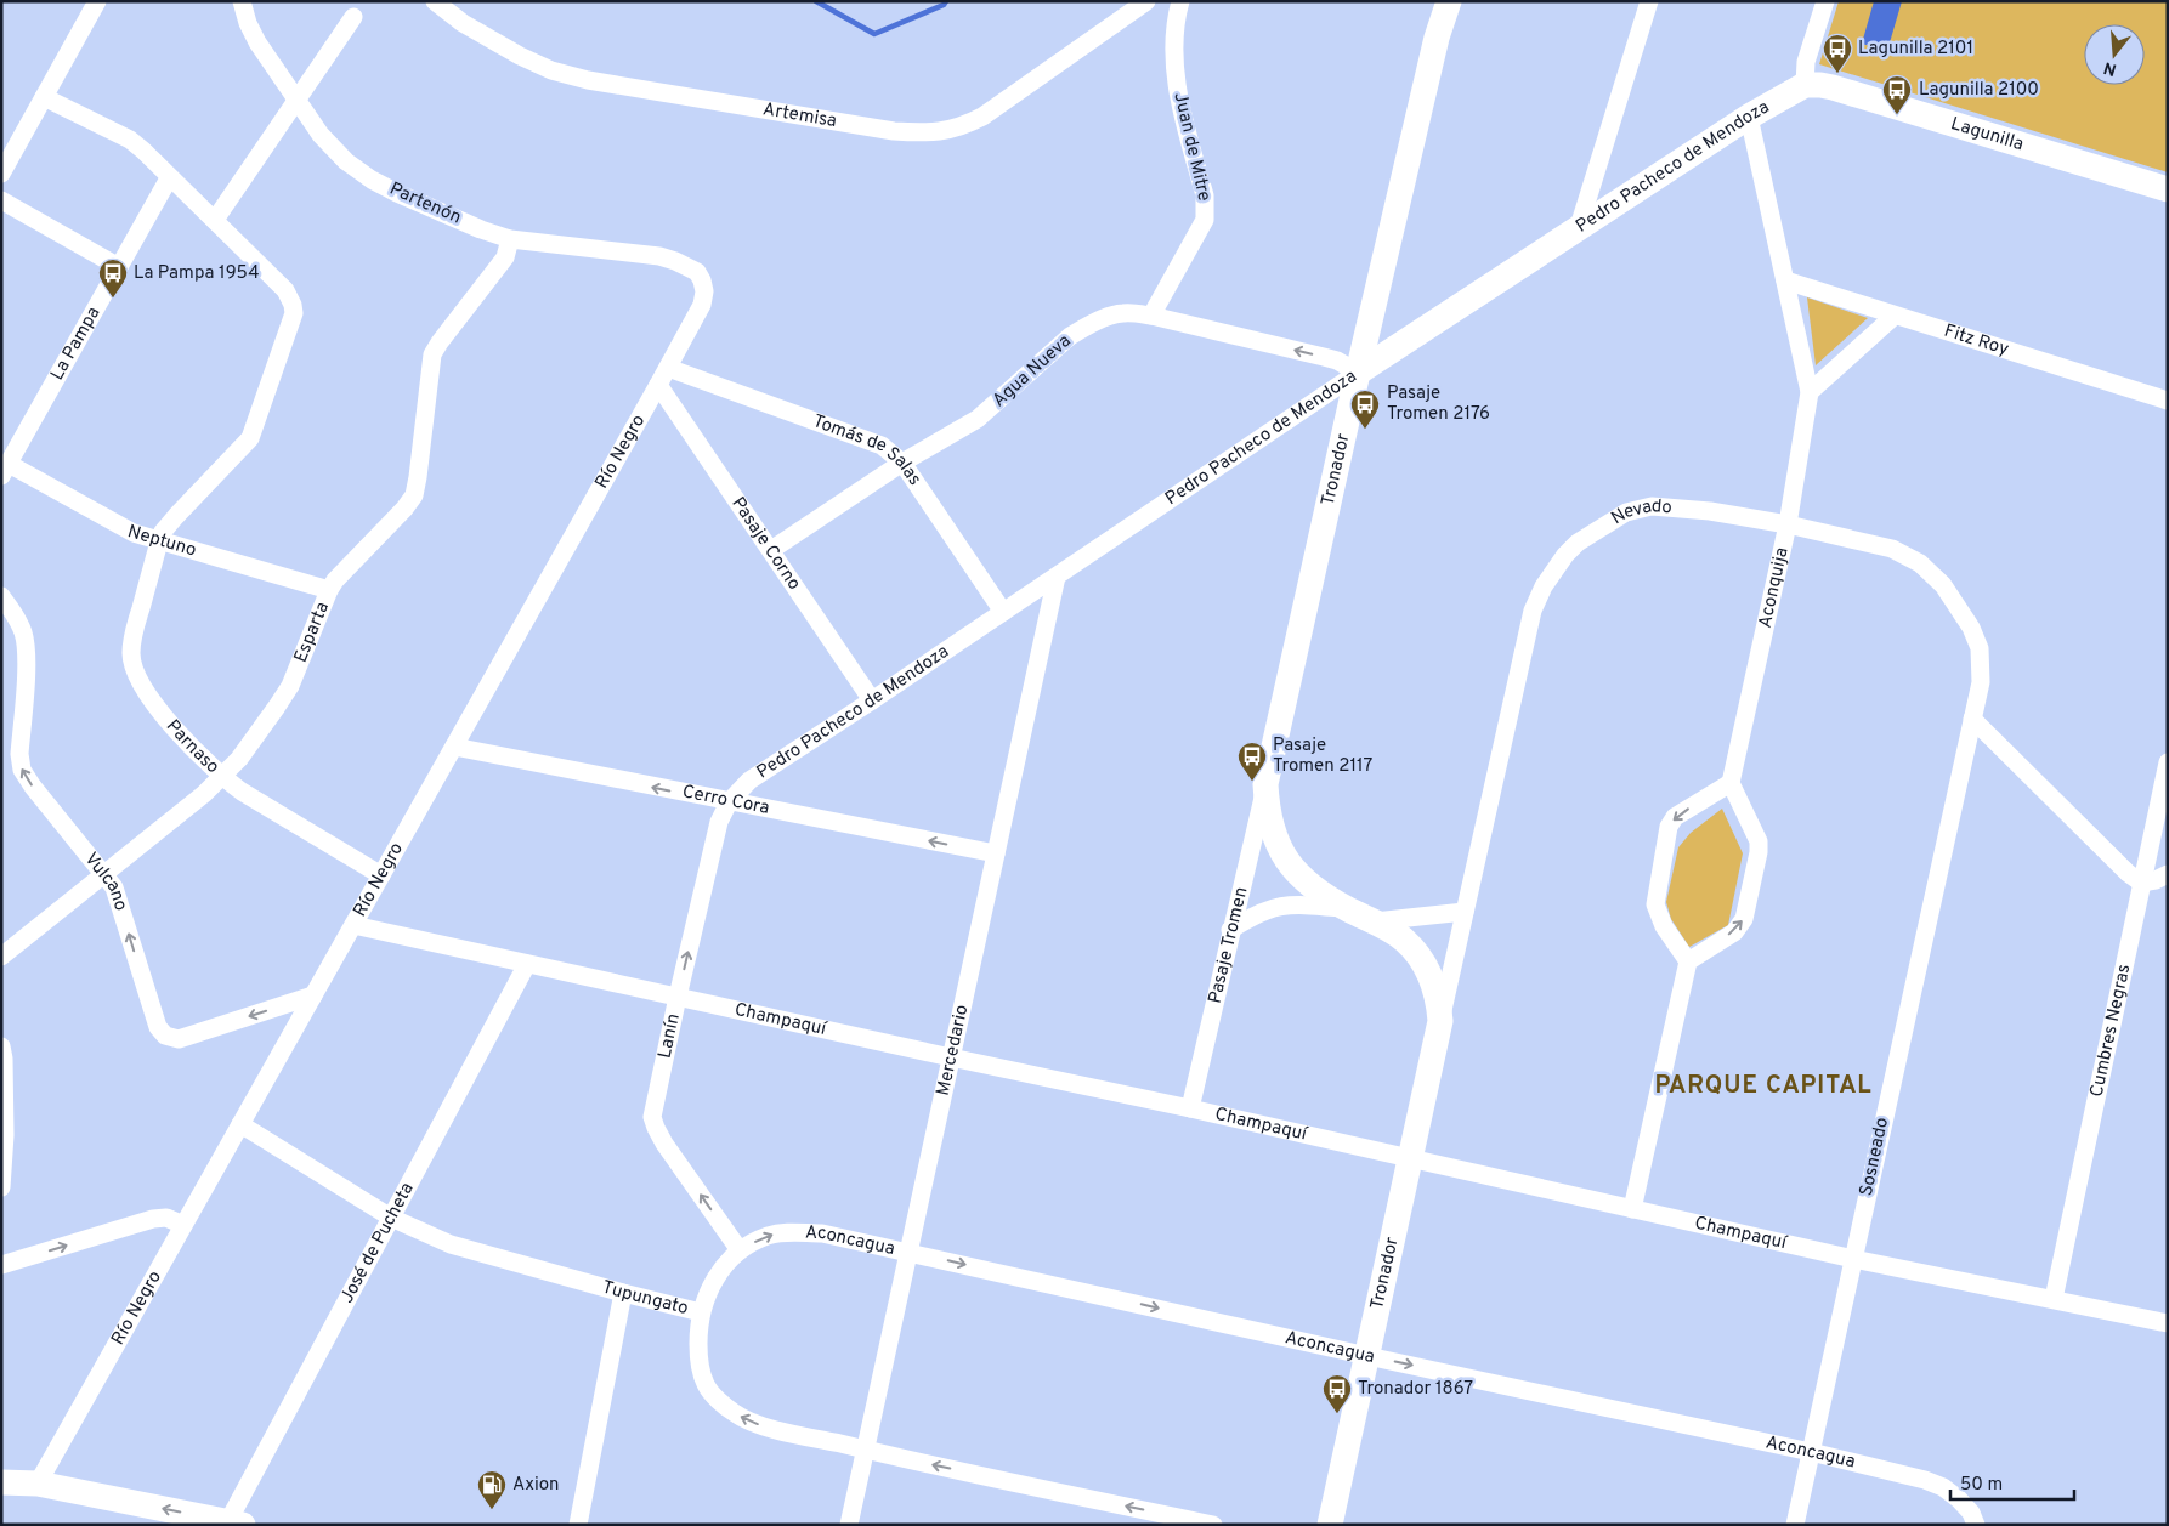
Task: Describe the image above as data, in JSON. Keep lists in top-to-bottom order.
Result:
{
  "streets": {
    "main road": ["Lagunilla", "Pedro Pacheco de Mendoza", "Tronador"],
    "street": [
      "Artemisa",
      "Juan de Mitre",
      "Partenón",
      "Fitz Roy",
      "La Pampa",
      "Agua Nueva",
      "Río Negro",
      "Tomás de Salas",
      "Nevado",
      "Neptuno",
      "Pasaje Corno",
      "Aconquija",
      "Esparta",
      "Parnaso",
      "Cerro Cora",
      "Vulcano",
      "Pasaje Tromen",
      "Champaquí",
      "Cumbres Negras",
      "Lanín",
      "Mercedario",
      "Sosneado",
      "Aconcagua",
      "José de Pucheta",
      "Tupungato"
    ]
  },
  "crossings": [
    ["Lagunilla", "Pedro Pacheco de Mendoza"],
    ["Juan de Mitre", "Agua Nueva"],
    ["Pedro Pacheco de Mendoza", "Agua Nueva"],
    ["Pedro Pacheco de Mendoza", "Tomás de Salas"],
    ["Pedro Pacheco de Mendoza", "Tronador"],
    ["Pedro Pacheco de Mendoza", "Pasaje Corno"],
    ["Pedro Pacheco de Mendoza", "Aconquija"],
    ["Pedro Pacheco de Mendoza", "Cerro Cora"],
    ["Pedro Pacheco de Mendoza", "Lanín"],
    ["Pedro Pacheco de Mendoza", "Mercedario"],
    ["Partenón", "Río Negro"],
    ["Partenón", "Esparta"],
    ["Fitz Roy", "Aconquija"],
    ["La Pampa", "Neptuno"],
    ["Agua Nueva", "Tomás de Salas"],
    ["Agua Nueva", "Tronador"],
    ["Agua Nueva", "Pasaje Corno"],
    ["Río Negro", "Tomás de Salas"],
    ["Río Negro", "Pasaje Corno"],
    ["Río Negro", "Parnaso"],
    ["Río Negro", "Cerro Cora"],
    ["Río Negro", "Vulcano"],
    ["Río Negro", "Champaquí"],
    ["Río Negro", "Tupungato"],
    ["Tronador", "Nevado"],
    ["Tronador", "Pasaje Tromen"],
    ["Tronador", "Champaquí"],
    ["Tronador", "Aconcagua"],
    ["Nevado", "Aconquija"],
    ["Nevado", "Sosneado"],
    ["Neptuno", "Esparta"],
    ["Neptuno", "Parnaso"],
    ["Esparta", "Parnaso"],
    ["Esparta", "Vulcano"],
    ["Cerro Cora", "Lanín"],
    ["Cerro Cora", "Mercedario"],
    ["Pasaje Tromen", "Champaquí"],
    ["Champaquí", "Cumbres Negras"],
    ["Champaquí", "Lanín"],
    ["Champaquí", "Mercedario"],
    ["Champaquí", "Sosneado"],
    ["Champaquí", "José de Pucheta"],
    ["Lanín", "Aconcagua"],
    ["Mercedario", "Aconcagua"],
    ["Mercedario", "Tupungato"],
    ["Sosneado", "Aconcagua"],
    ["Aconcagua", "Tupungato"],
    ["José de Pucheta", "Tupungato"]
  ],
  "one_way": [
    "Cerro Cora",
    "Lanín",
    "Aconcagua",
    "Tupungato"
  ],
  "districts": ["PARQUE CAPITAL"],
  "places": {
    "bus stop": [
      "Lagunilla 2101",
      "Lagunilla 2100",
      "La Pampa 1954",
      "Pasaje Tromen 2176",
      "Pasaje Tromen 2117",
      "Tronador 1867"
    ],
    "fuel station": ["Axion"]
  },
  "scale_bar": "50 m",
  "north": "bottom"
}
